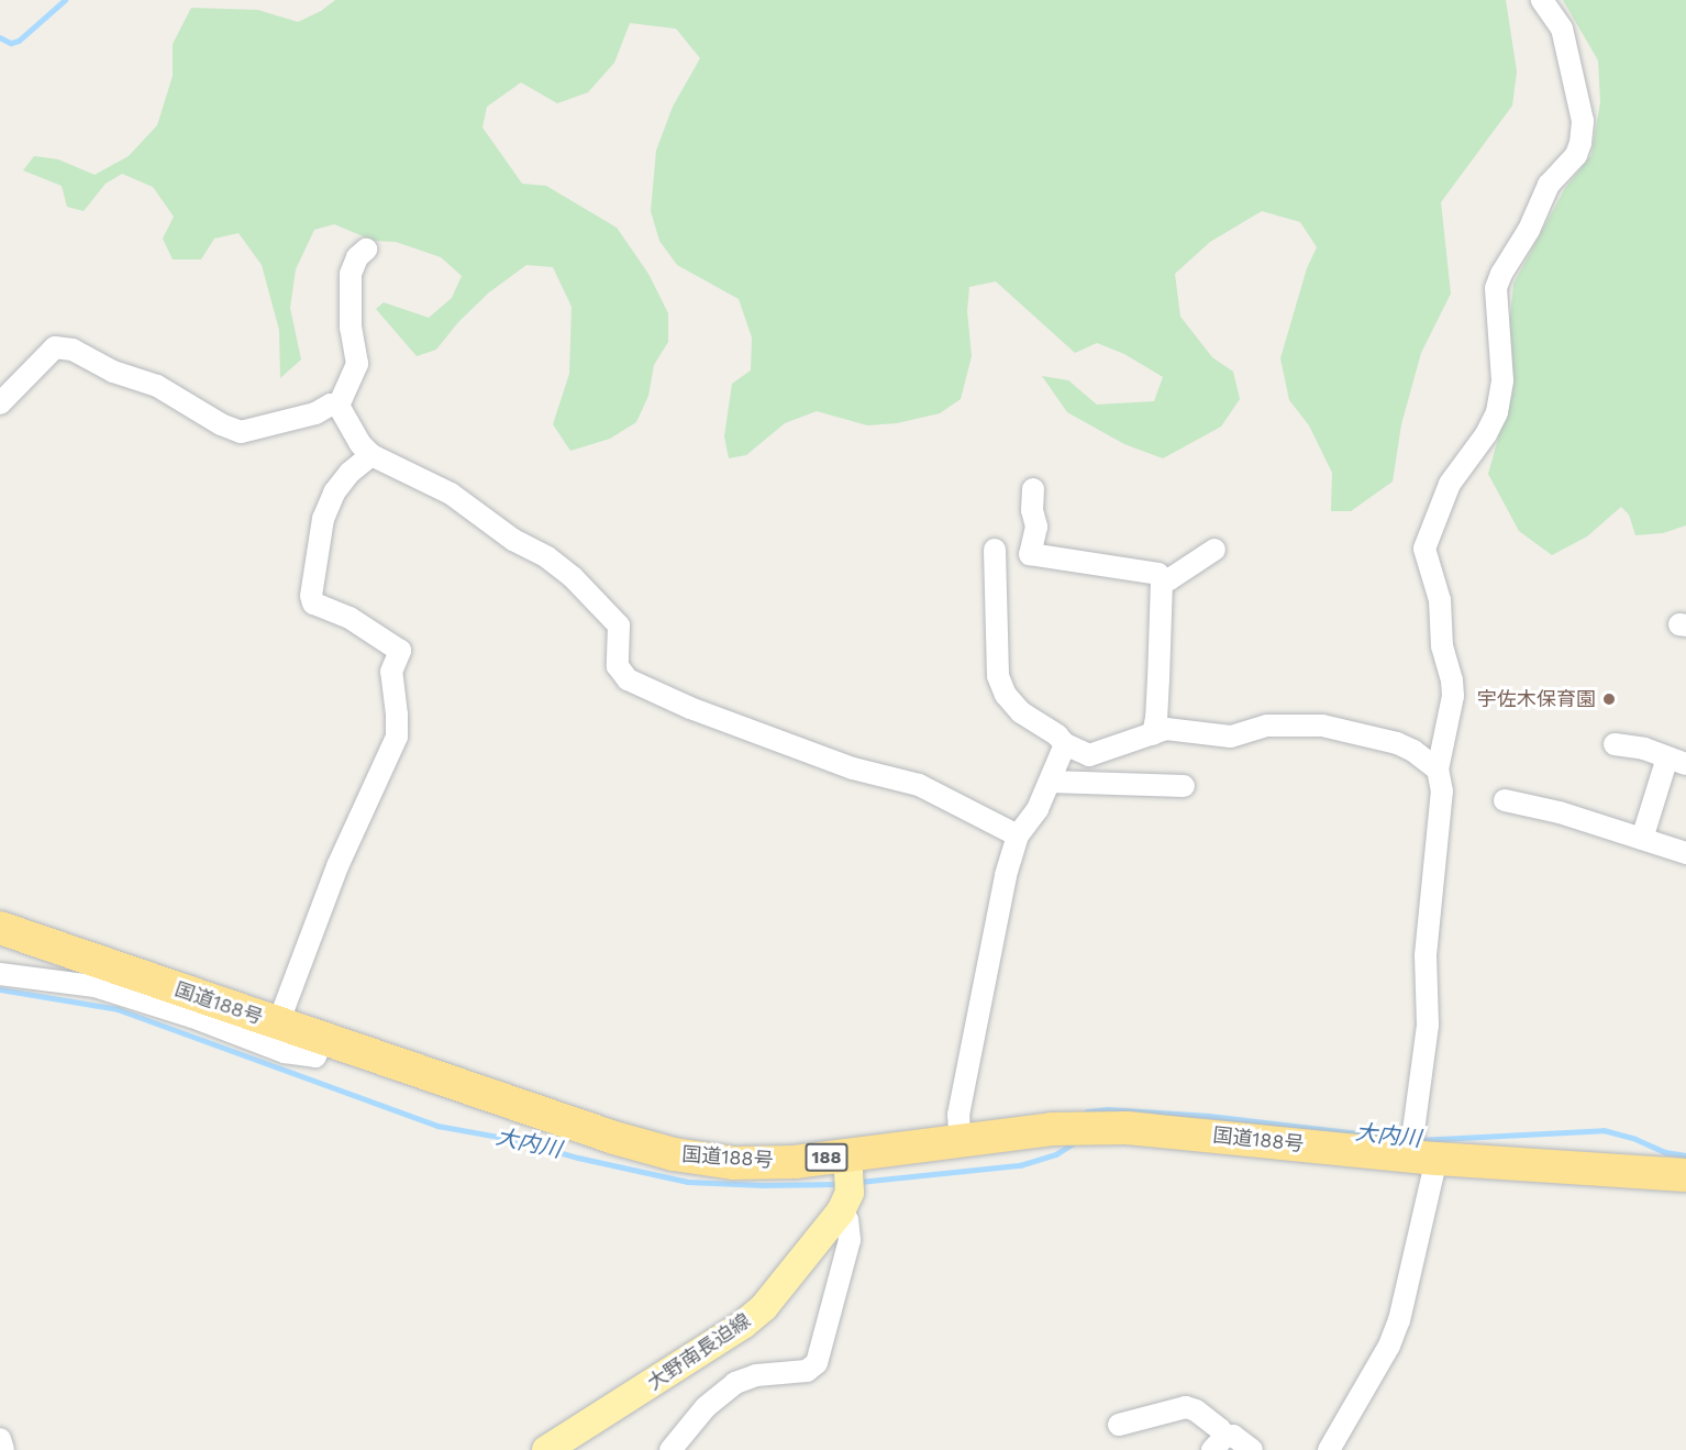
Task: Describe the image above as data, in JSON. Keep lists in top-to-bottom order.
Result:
{
  "streets": {
    "highway": ["国道188号", "188"],
    "main road": ["大野南長迫線"]
  },
  "crossings": [
    ["国道188号", "大野南長迫線"]
  ],
  "water": ["大内川"],
  "places": ["宇佐木保育園"]
}
